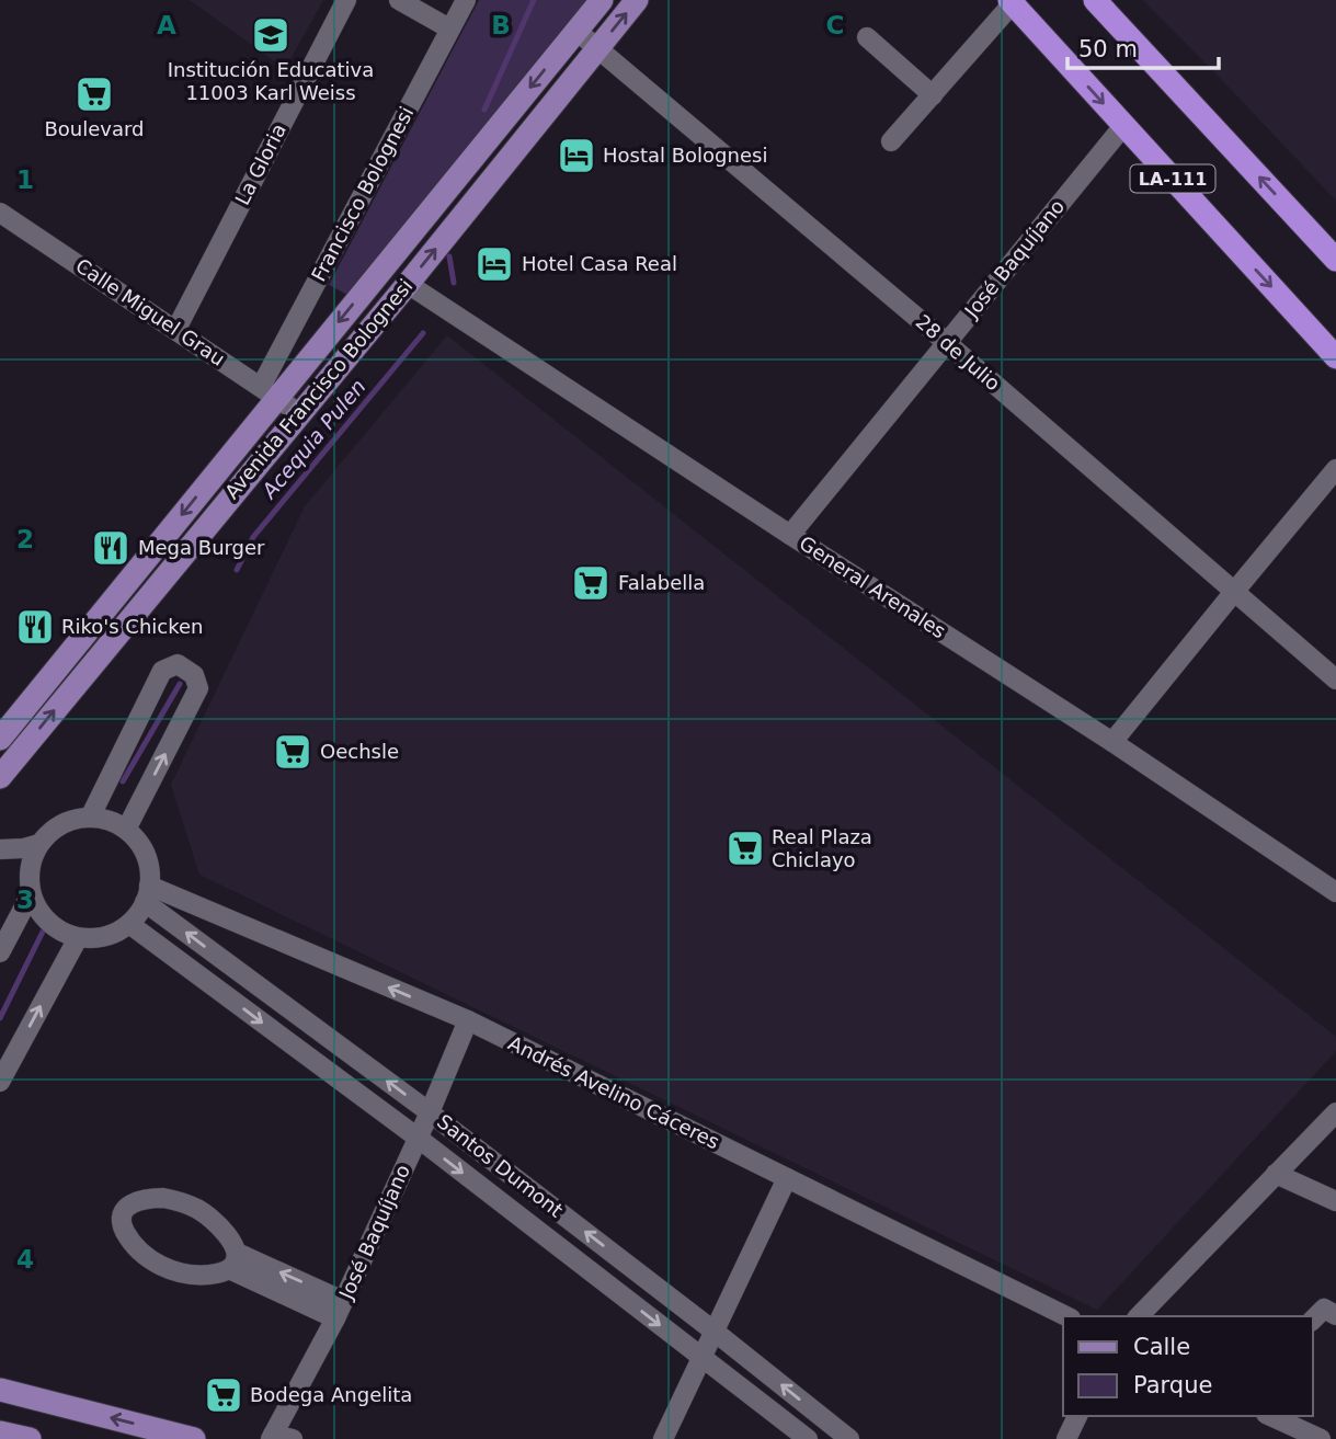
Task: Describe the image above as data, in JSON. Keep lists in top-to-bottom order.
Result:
{
  "streets": {
    "highway": ["LA-111"],
    "main road": ["Avenida Francisco Bolognesi"],
    "street": [
      "La Gloria",
      "Francisco Bolognesi",
      "José Baquíjano",
      "Calle Miguel Grau",
      "28 de Julio",
      "General Arenales",
      "Andrés Avelino Cáceres",
      "Santos Dumont"
    ]
  },
  "crossings": [
    ["La Gloria", "Calle Miguel Grau"],
    ["LA-111", "José Baquíjano"],
    ["Francisco Bolognesi", "Calle Miguel Grau"],
    ["Francisco Bolognesi", "Avenida Francisco Bolognesi"],
    ["José Baquíjano", "28 de Julio"],
    ["José Baquíjano", "General Arenales"],
    ["José Baquíjano", "Andrés Avelino Cáceres"],
    ["José Baquíjano", "Santos Dumont"],
    ["Calle Miguel Grau", "Avenida Francisco Bolognesi"],
    ["28 de Julio", "Avenida Francisco Bolognesi"],
    ["Avenida Francisco Bolognesi", "General Arenales"],
    ["Andrés Avelino Cáceres", "Santos Dumont"]
  ],
  "water": ["Acequia Pulen"],
  "places": {
    "school or university": ["Institución Educativa 11003 Karl Weiss"],
    "supermarket": [
      "Boulevard",
      "Falabella",
      "Oechsle",
      "Real Plaza Chiclayo",
      "Bodega Angelita"
    ],
    "hotel": ["Hostal Bolognesi", "Hotel Casa Real"],
    "restaurant": ["Mega Burger", "Riko's Chicken"]
  },
  "legend": ["Calle", "Parque"],
  "scale_bar": "50 m",
  "grid": {
    "columns": ["A", "B", "C"],
    "rows": [
      "1",
      "2",
      "3",
      "4"
    ]
  }
}
